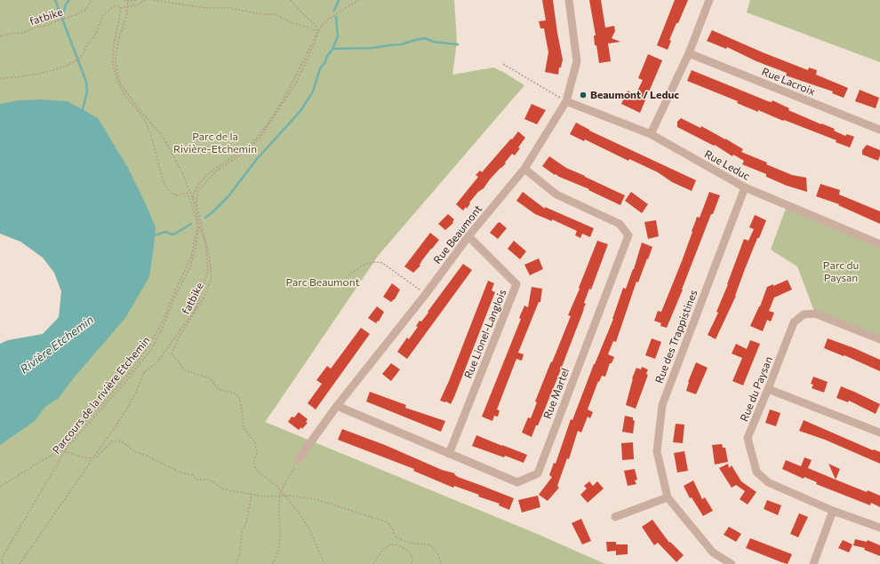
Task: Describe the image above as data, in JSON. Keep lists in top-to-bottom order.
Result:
{
  "streets": {
    "street": [
      "Rue Lacroix",
      "Rue Leduc",
      "Rue Beaumont",
      "Rue Lionel-Langlois",
      "Rue des Trappistines",
      "Rue du Paysan",
      "Rue Martel"
    ],
    "path": ["fatbike", "Parcours de la rivière Etchemin"]
  },
  "crossings": [
    ["Rue Leduc", "Rue Beaumont"],
    ["Rue Leduc", "Rue des Trappistines"],
    ["Rue Beaumont", "Rue Lionel-Langlois"],
    ["Rue Beaumont", "Rue Martel"],
    ["Rue Lionel-Langlois", "Rue Martel"]
  ],
  "water": ["Rivière Etchemin"],
  "parks": ["Parc de la Rivière-Etchemin", "Parc du Paysan", "Parc Beaumont"],
  "places": ["Beaumont / Leduc"]
}
